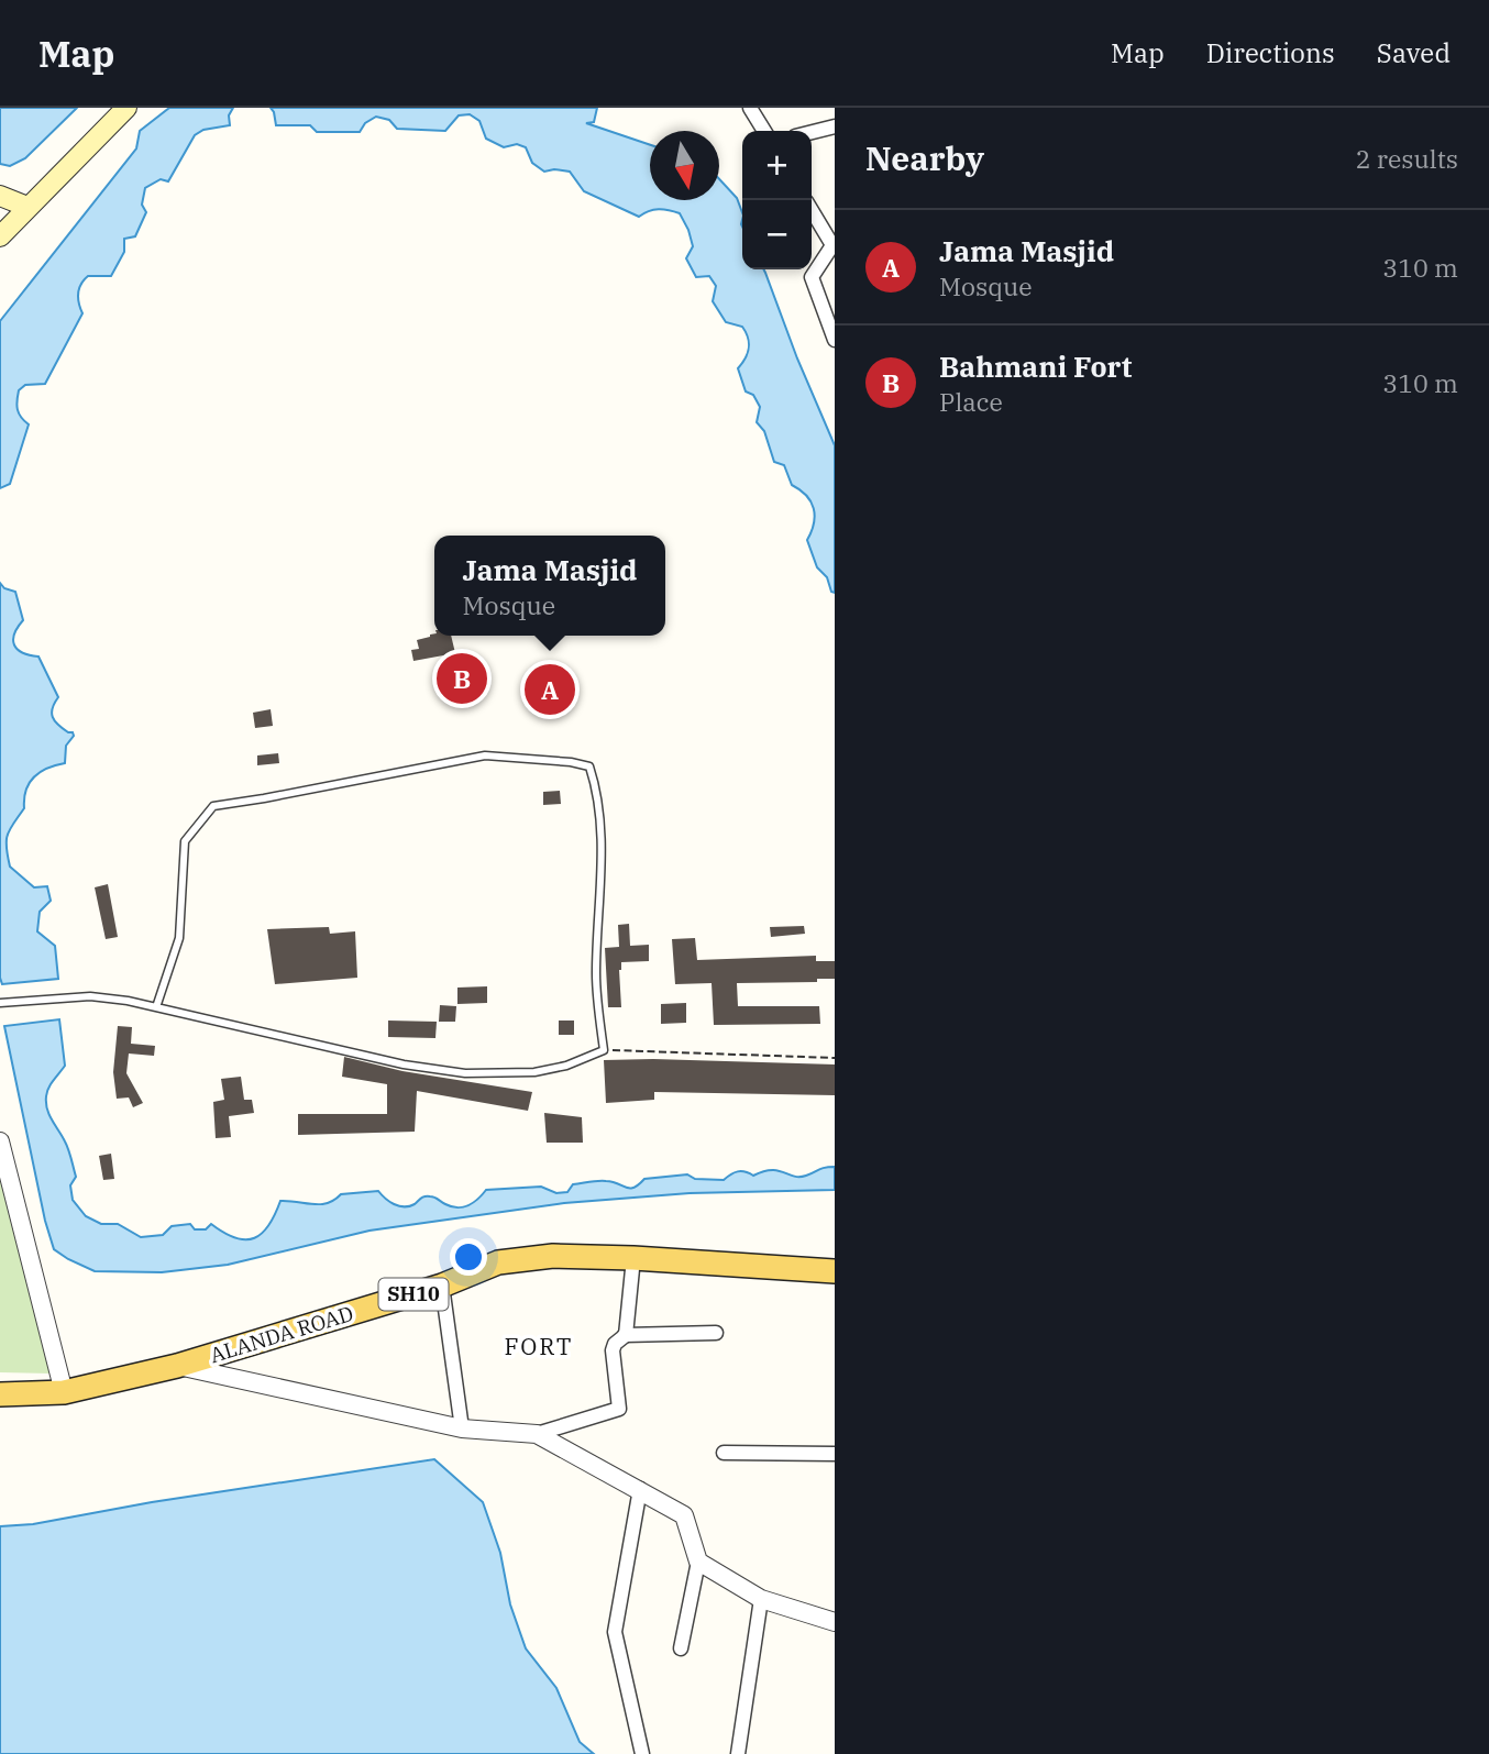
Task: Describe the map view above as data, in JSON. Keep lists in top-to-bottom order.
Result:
{
  "streets": {
    "main road": ["SH10", "ALANDA ROAD"]
  },
  "districts": ["FORT"],
  "north": "bottom",
  "page": {
    "header": "Map",
    "nav": ["Map", "Directions", "Saved"],
    "heading": ["Nearby", "2 results"],
    "map_buttons": ["+", "−"],
    "list": [
      {
        "mark": "A",
        "name": "Jama Masjid",
        "note": "Mosque",
        "value": "310 m"
      },
      {
        "mark": "B",
        "name": "Bahmani Fort",
        "note": "Place",
        "value": "310 m"
      }
    ],
    "popup": ["Jama Masjid", "Mosque"],
    "pins": ["B", "A"]
  }
}
